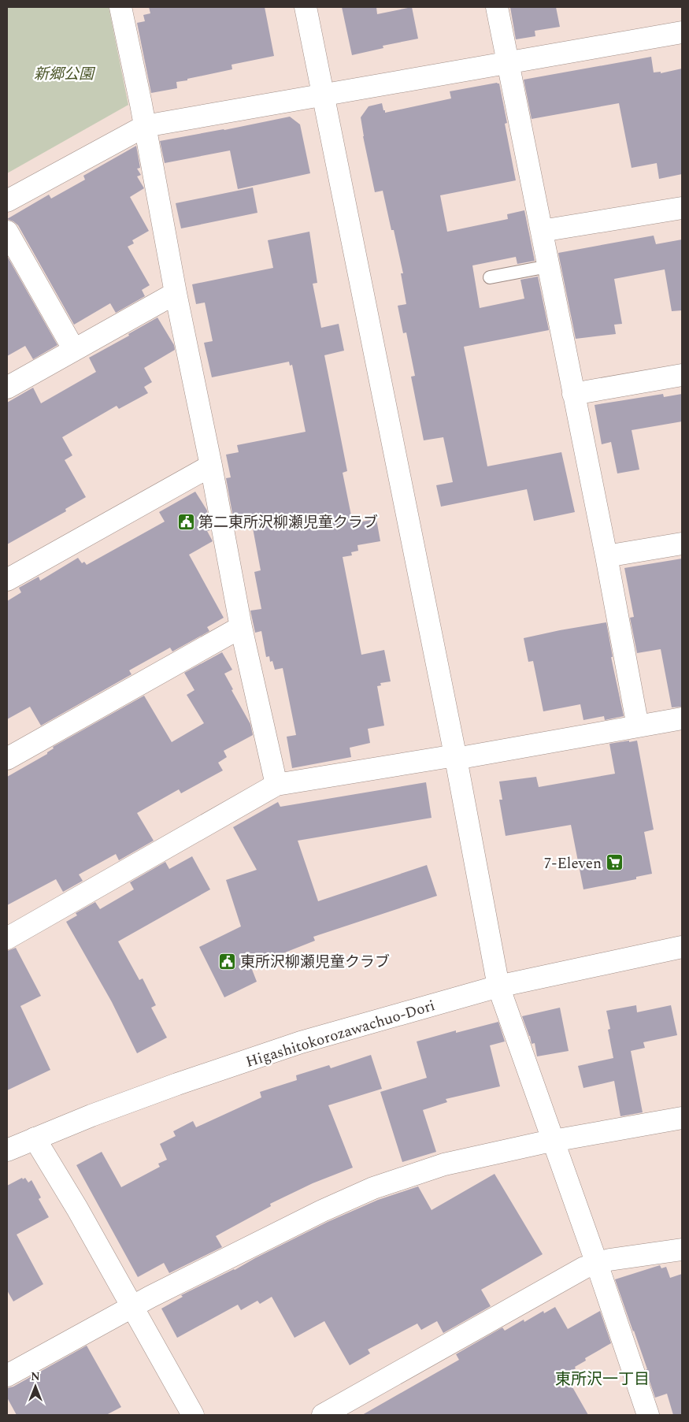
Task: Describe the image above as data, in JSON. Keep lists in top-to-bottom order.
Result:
{
  "streets": {
    "street": ["Higashitokorozawachuo-Dori"]
  },
  "districts": ["東所沢一丁目"],
  "parks": ["新郷公園"],
  "places": {
    "public building": ["第二東所沢柳瀬児童クラブ", "東所沢柳瀬児童クラブ"],
    "supermarket": ["7-Eleven"]
  },
  "north": "top"
}
